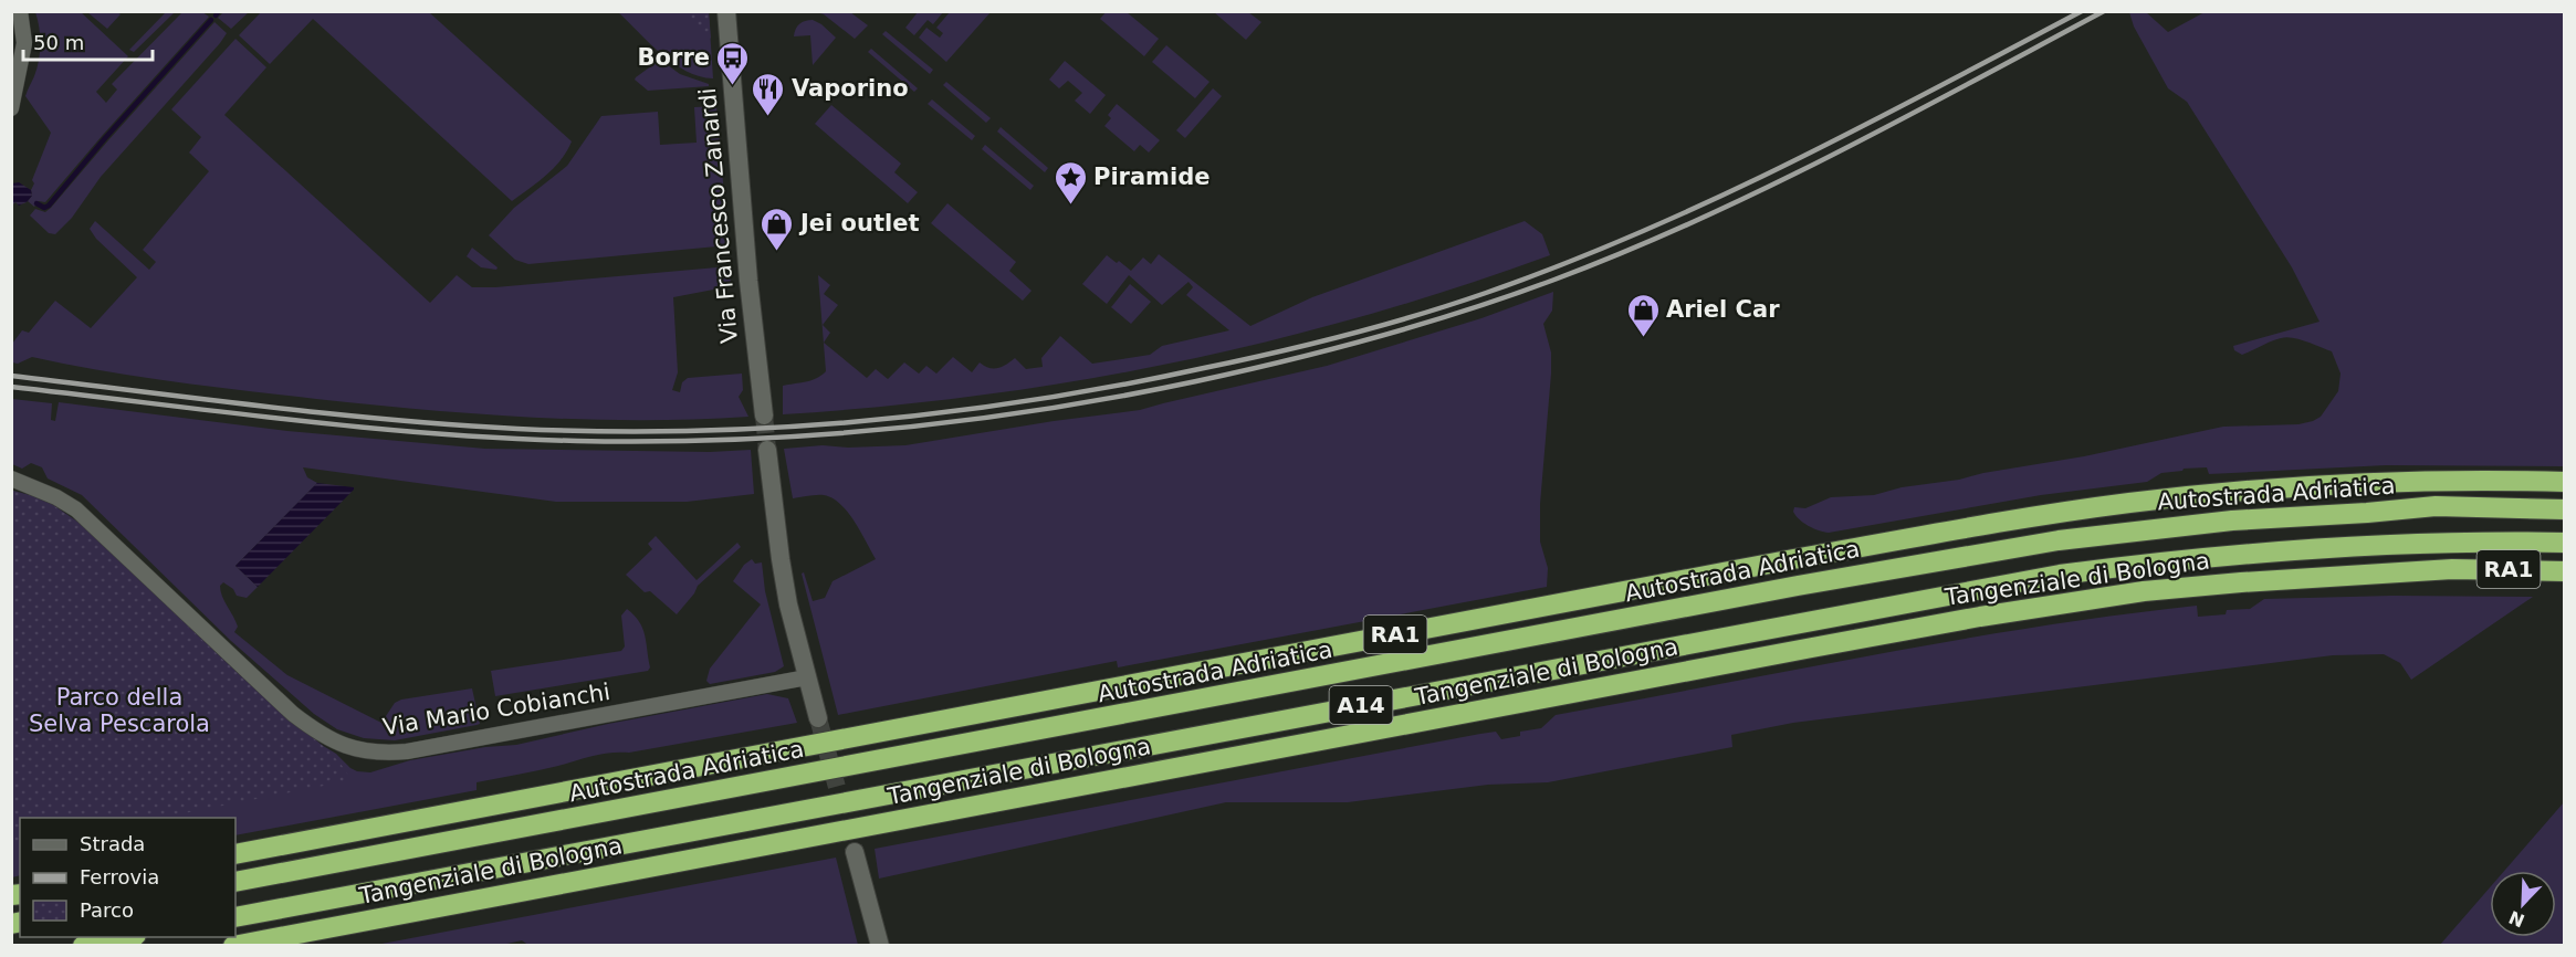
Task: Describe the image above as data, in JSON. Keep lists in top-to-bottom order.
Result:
{
  "streets": {
    "highway": [
      "Autostrada Adriatica",
      "RA1",
      "Tangenziale di Bologna",
      "A14"
    ],
    "main road": ["Via Francesco Zanardi"],
    "street": ["Via Mario Cobianchi"]
  },
  "parks": ["Parco della Selva Pescarola"],
  "places": {
    "bus stop": ["Borre"],
    "restaurant": ["Vaporino"],
    "place": ["Piramide"],
    "shop": ["Jei outlet", "Ariel Car"]
  },
  "legend": ["Strada", "Ferrovia", "Parco"],
  "scale_bar": "50 m",
  "north": "bottom left"
}
